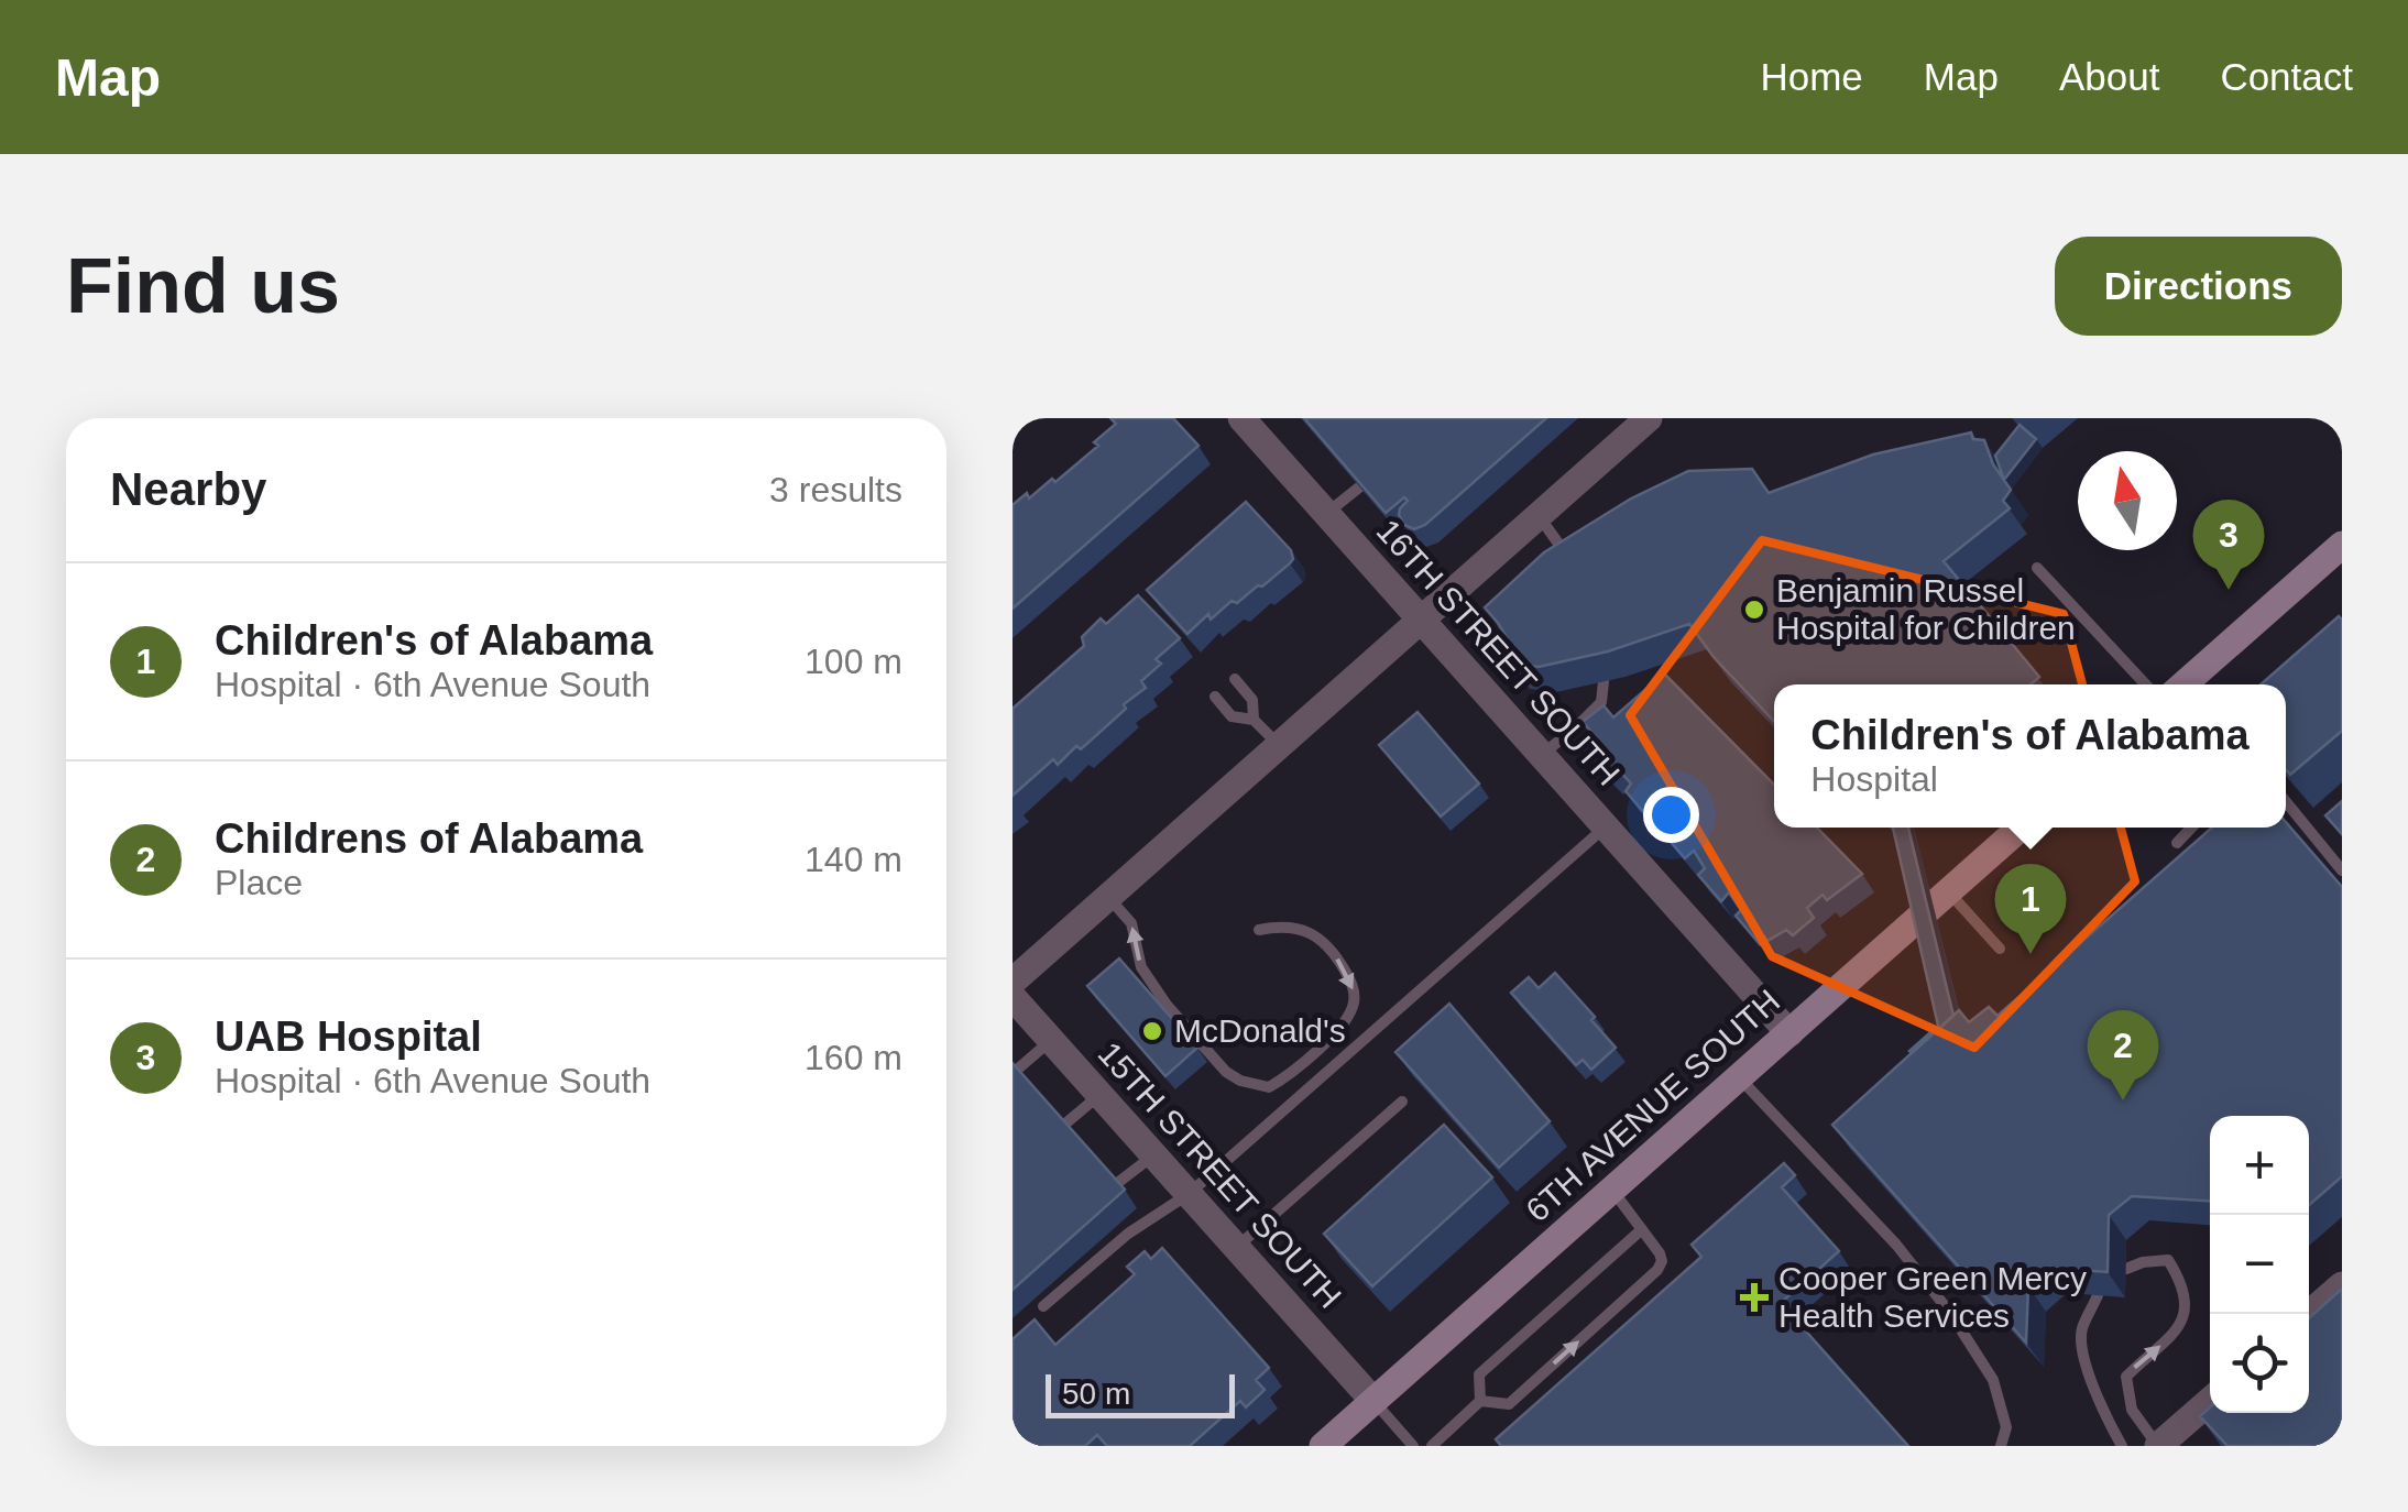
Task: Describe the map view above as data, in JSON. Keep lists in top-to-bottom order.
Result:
{
  "streets": {
    "main road": ["6TH AVENUE SOUTH"],
    "street": ["16TH STREET SOUTH", "15TH STREET SOUTH"]
  },
  "crossings": [
    ["16TH STREET SOUTH", "6TH AVENUE SOUTH"],
    ["6TH AVENUE SOUTH", "15TH STREET SOUTH"]
  ],
  "places": {
    "other": ["Benjamin Russel Hospital for Children", "McDonald's"],
    "health": ["Cooper Green Mercy Health Services"]
  },
  "scale_bar": "50 m",
  "north": "top",
  "page": {
    "header": "Map",
    "nav": [
      "Home",
      "Map",
      "About",
      "Contact"
    ],
    "buttons": "Directions",
    "title": "Find us",
    "heading": ["Nearby", "3 results"],
    "pins": ["3", "1", "2"],
    "list": [
      {
        "mark": "1",
        "name": "Children's of Alabama",
        "note": "Hospital · 6th Avenue South",
        "value": "100 m"
      },
      {
        "mark": "2",
        "name": "Childrens of Alabama",
        "note": "Place",
        "value": "140 m"
      },
      {
        "mark": "3",
        "name": "UAB Hospital",
        "note": "Hospital · 6th Avenue South",
        "value": "160 m"
      }
    ],
    "popup": ["Children's of Alabama", "Hospital"],
    "map_buttons": ["+", "−"],
    "scale": "50 m"
  }
}
